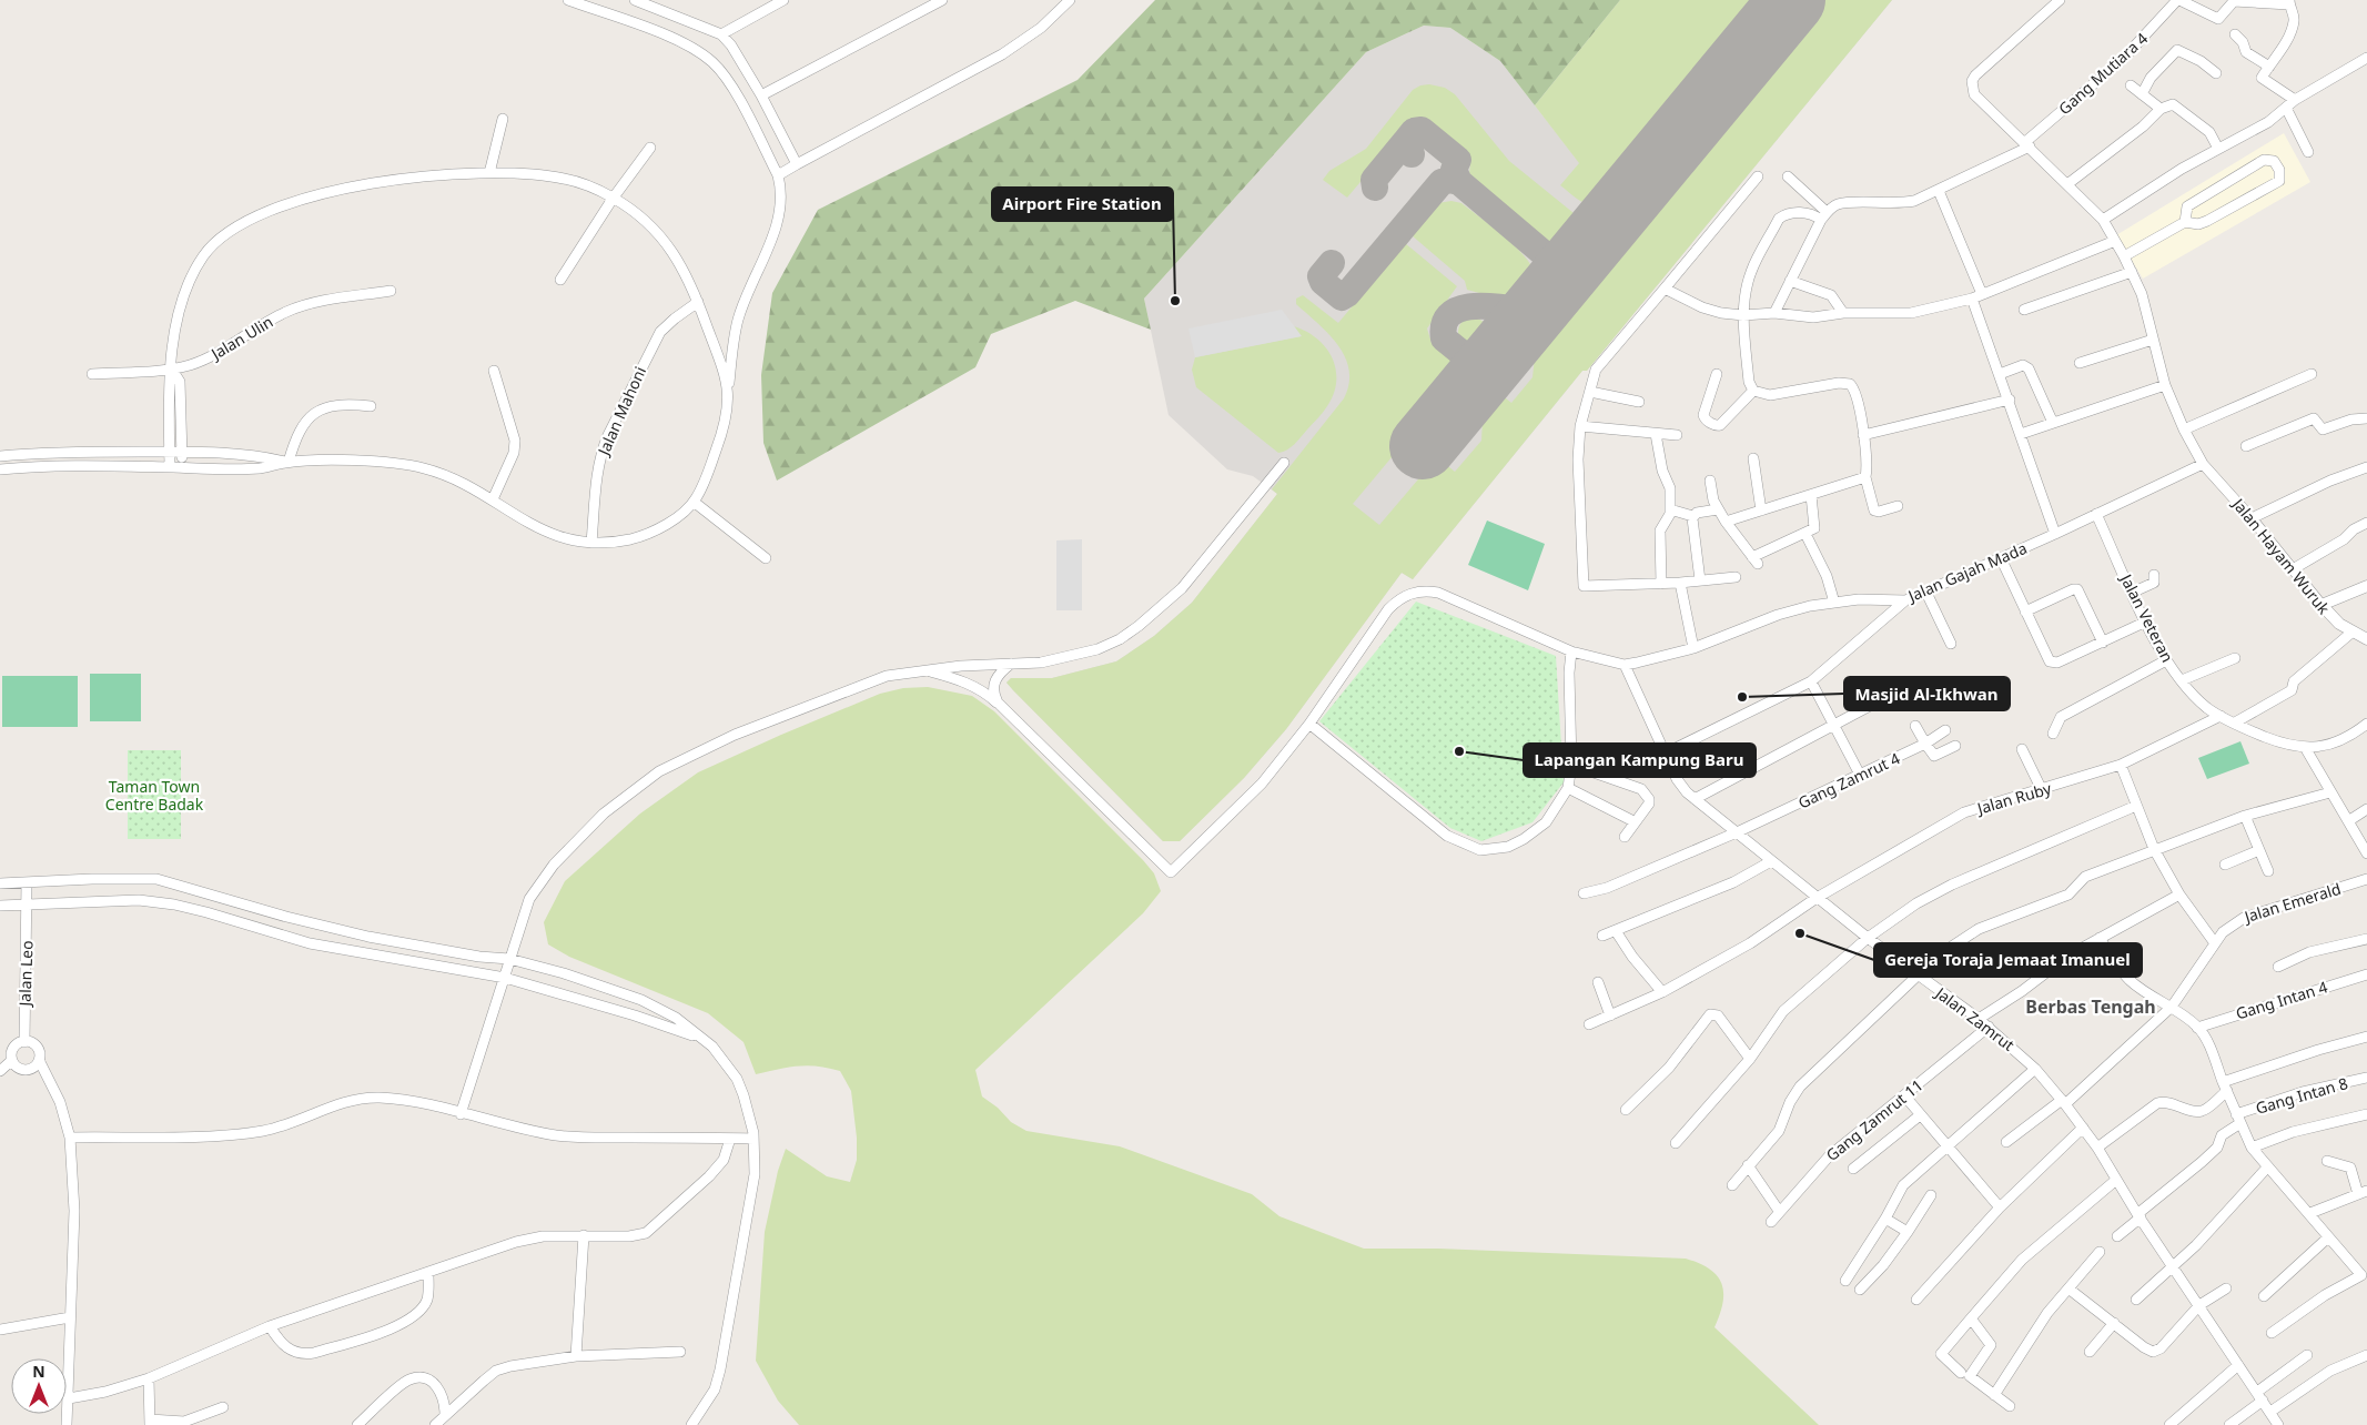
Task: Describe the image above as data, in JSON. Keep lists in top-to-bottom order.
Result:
{
  "streets": {
    "street": [
      "Gang Mutiara 4",
      "Jalan Ulin",
      "Jalan Mahoni",
      "Jalan Hayam Wuruk",
      "Jalan Gajah Mada",
      "Jalan Veteran",
      "Gang Zamrut 4",
      "Jalan Ruby",
      "Jalan Emerald",
      "Jalan Leo",
      "Gang Intan 4",
      "Jalan Zamrut",
      "Gang Intan 8",
      "Gang Zamrut 11"
    ]
  },
  "crossings": [
    ["Gang Mutiara 4", "Jalan Hayam Wuruk"],
    ["Jalan Hayam Wuruk", "Jalan Gajah Mada"],
    ["Jalan Gajah Mada", "Jalan Veteran"],
    ["Jalan Gajah Mada", "Jalan Zamrut"],
    ["Jalan Veteran", "Jalan Ruby"],
    ["Gang Zamrut 4", "Jalan Zamrut"],
    ["Jalan Ruby", "Jalan Zamrut"],
    ["Jalan Emerald", "Jalan Zamrut"],
    ["Jalan Zamrut", "Gang Zamrut 11"]
  ],
  "districts": ["Berbas Tengah"],
  "parks": ["Taman Town Centre Badak"],
  "places": [
    "Airport Fire Station",
    "Masjid Al-Ikhwan",
    "Lapangan Kampung Baru",
    "Gereja Toraja Jemaat Imanuel"
  ],
  "north": "top"
}
